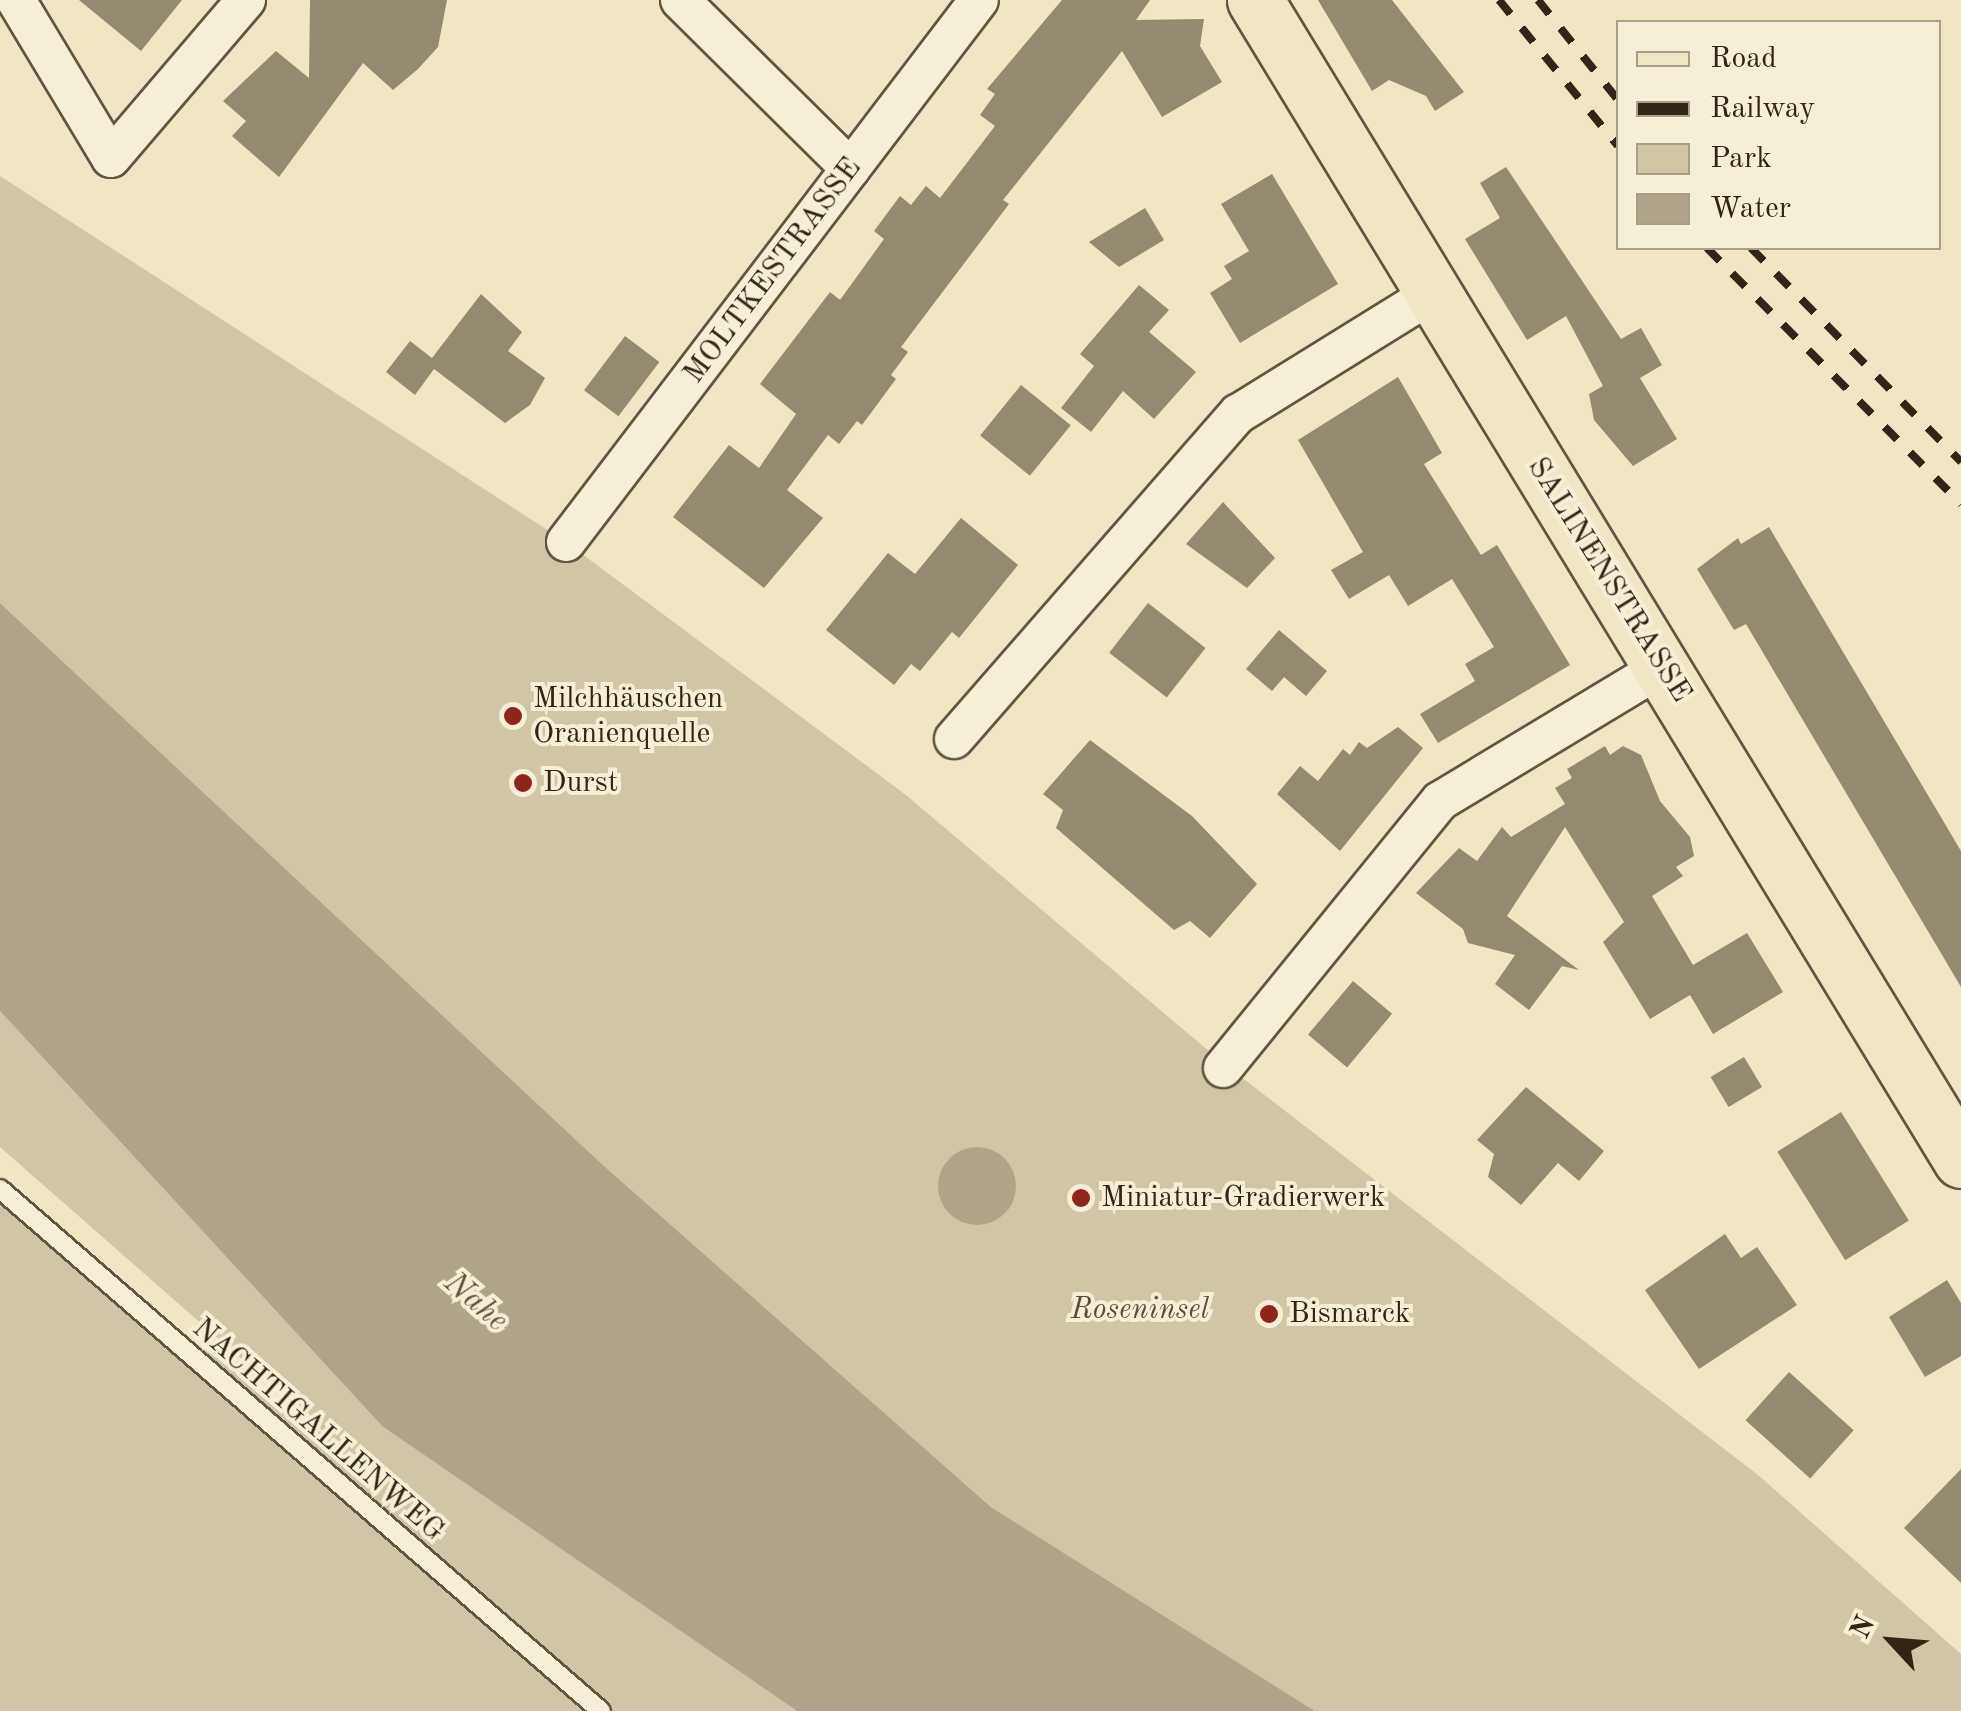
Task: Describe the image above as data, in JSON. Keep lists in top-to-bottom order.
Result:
{
  "streets": {
    "main road": ["SALINENSTRASSE"],
    "street": ["MOLTKESTRASSE"],
    "lane": ["NACHTIGALLENWEG"]
  },
  "water": ["Nahe"],
  "parks": ["Roseninsel"],
  "places": [
    "Milchhäuschen Oranienquelle",
    "Durst",
    "Miniatur-Gradierwerk",
    "Bismarck"
  ],
  "legend": [
    "Road",
    "Railway",
    "Park",
    "Water"
  ],
  "north": "top left"
}
